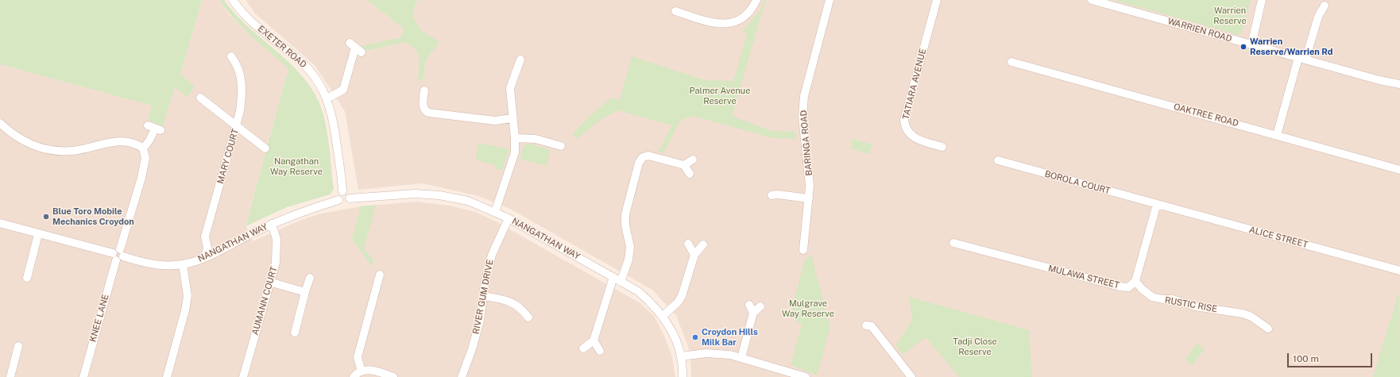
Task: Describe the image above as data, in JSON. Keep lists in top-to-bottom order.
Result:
{
  "streets": {
    "street": [
      "WARRIEN ROAD",
      "EXETER ROAD",
      "TATIARA AVENUE",
      "OAKTREE ROAD",
      "BARINGA ROAD",
      "MARY COURT",
      "BOROLA COURT",
      "ALICE STREET",
      "NANGATHAN WAY",
      "MULAWA STREET",
      "RIVER GUM DRIVE",
      "AUMANN COURT",
      "RUSTIC RISE",
      "KNEE LANE"
    ]
  },
  "crossings": [
    ["EXETER ROAD", "NANGATHAN WAY"],
    ["MARY COURT", "NANGATHAN WAY"],
    ["BOROLA COURT", "ALICE STREET"],
    ["NANGATHAN WAY", "RIVER GUM DRIVE"],
    ["NANGATHAN WAY", "AUMANN COURT"],
    ["NANGATHAN WAY", "KNEE LANE"],
    ["MULAWA STREET", "RUSTIC RISE"]
  ],
  "parks": [
    "Warrien Reserve",
    "Palmer Avenue Reserve",
    "Nangathan Way Reserve",
    "Mulgrave Way Reserve",
    "Tadji Close Reserve"
  ],
  "places": ["Warrien Reserve/Warrien Rd", "Blue Toro Mobile Mechanics Croydon", "Croydon Hills Milk Bar"],
  "scale_bar": "100 m"
}
